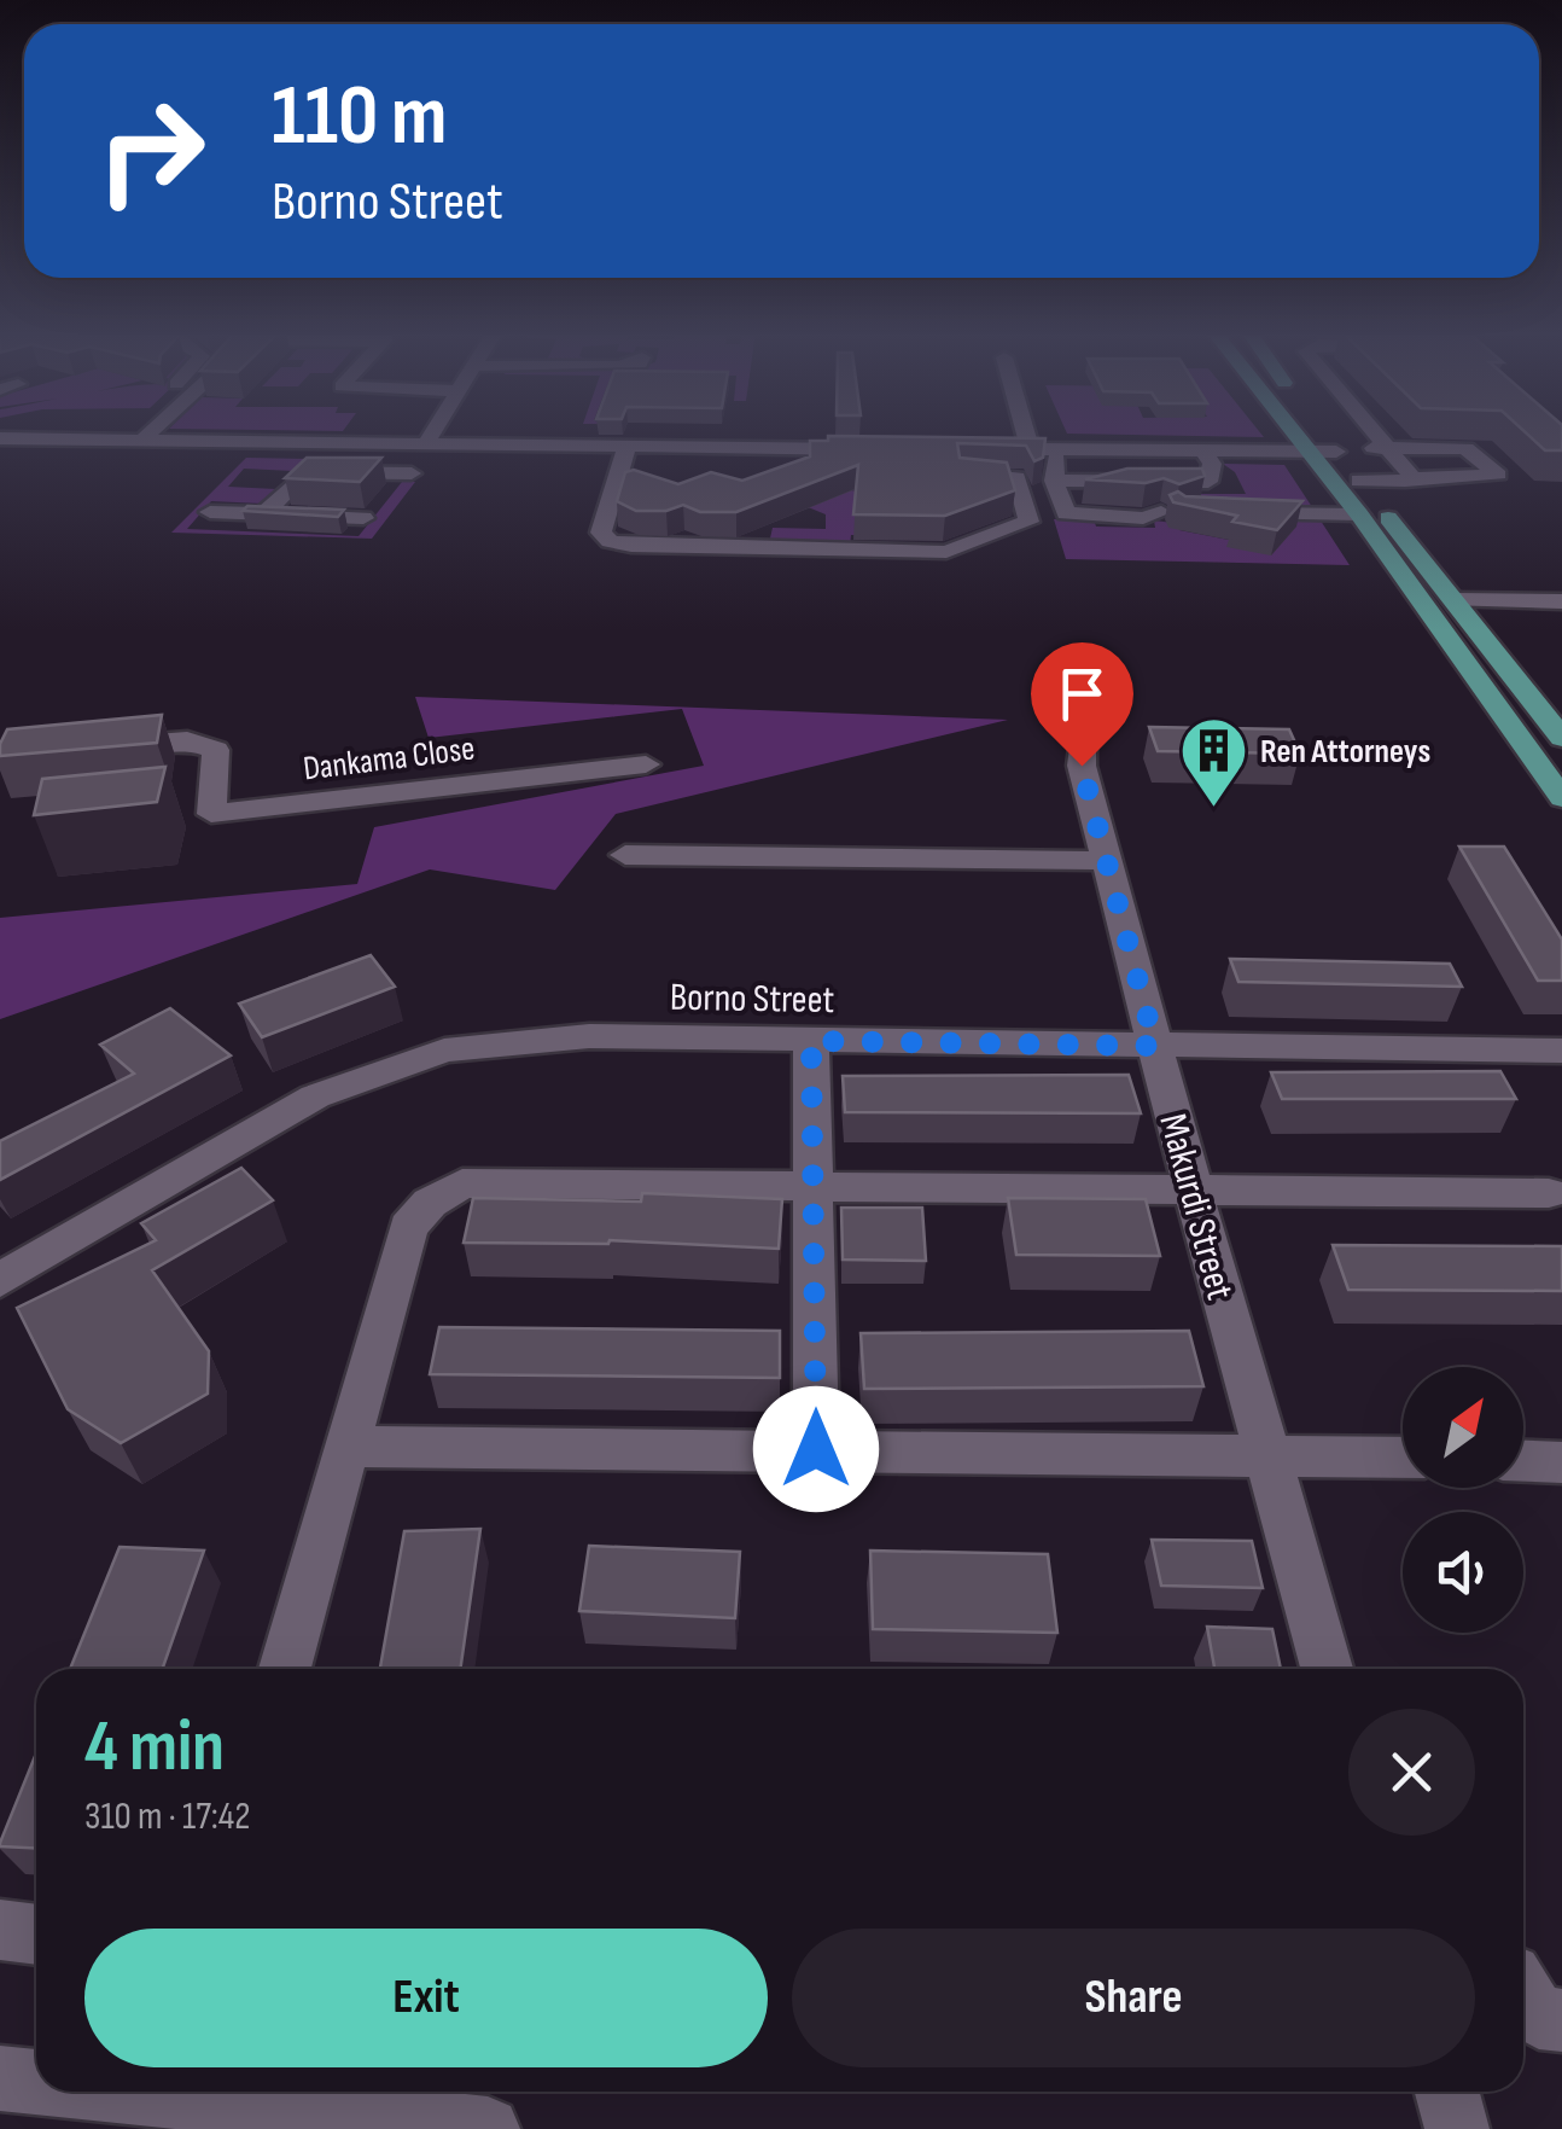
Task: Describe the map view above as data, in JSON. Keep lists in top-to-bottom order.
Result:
{
  "streets": {
    "street": ["Dankama Close", "Borno Street", "Makurdi Street"]
  },
  "crossings": [
    ["Borno Street", "Makurdi Street"]
  ],
  "places": {
    "building": ["Ren Attorneys"]
  },
  "north": "top right",
  "page": {
    "turn": ["110 m", "Borno Street"],
    "heading": ["4 min", "310 m · 17:42"],
    "buttons": ["Exit", "Share"]
  }
}
